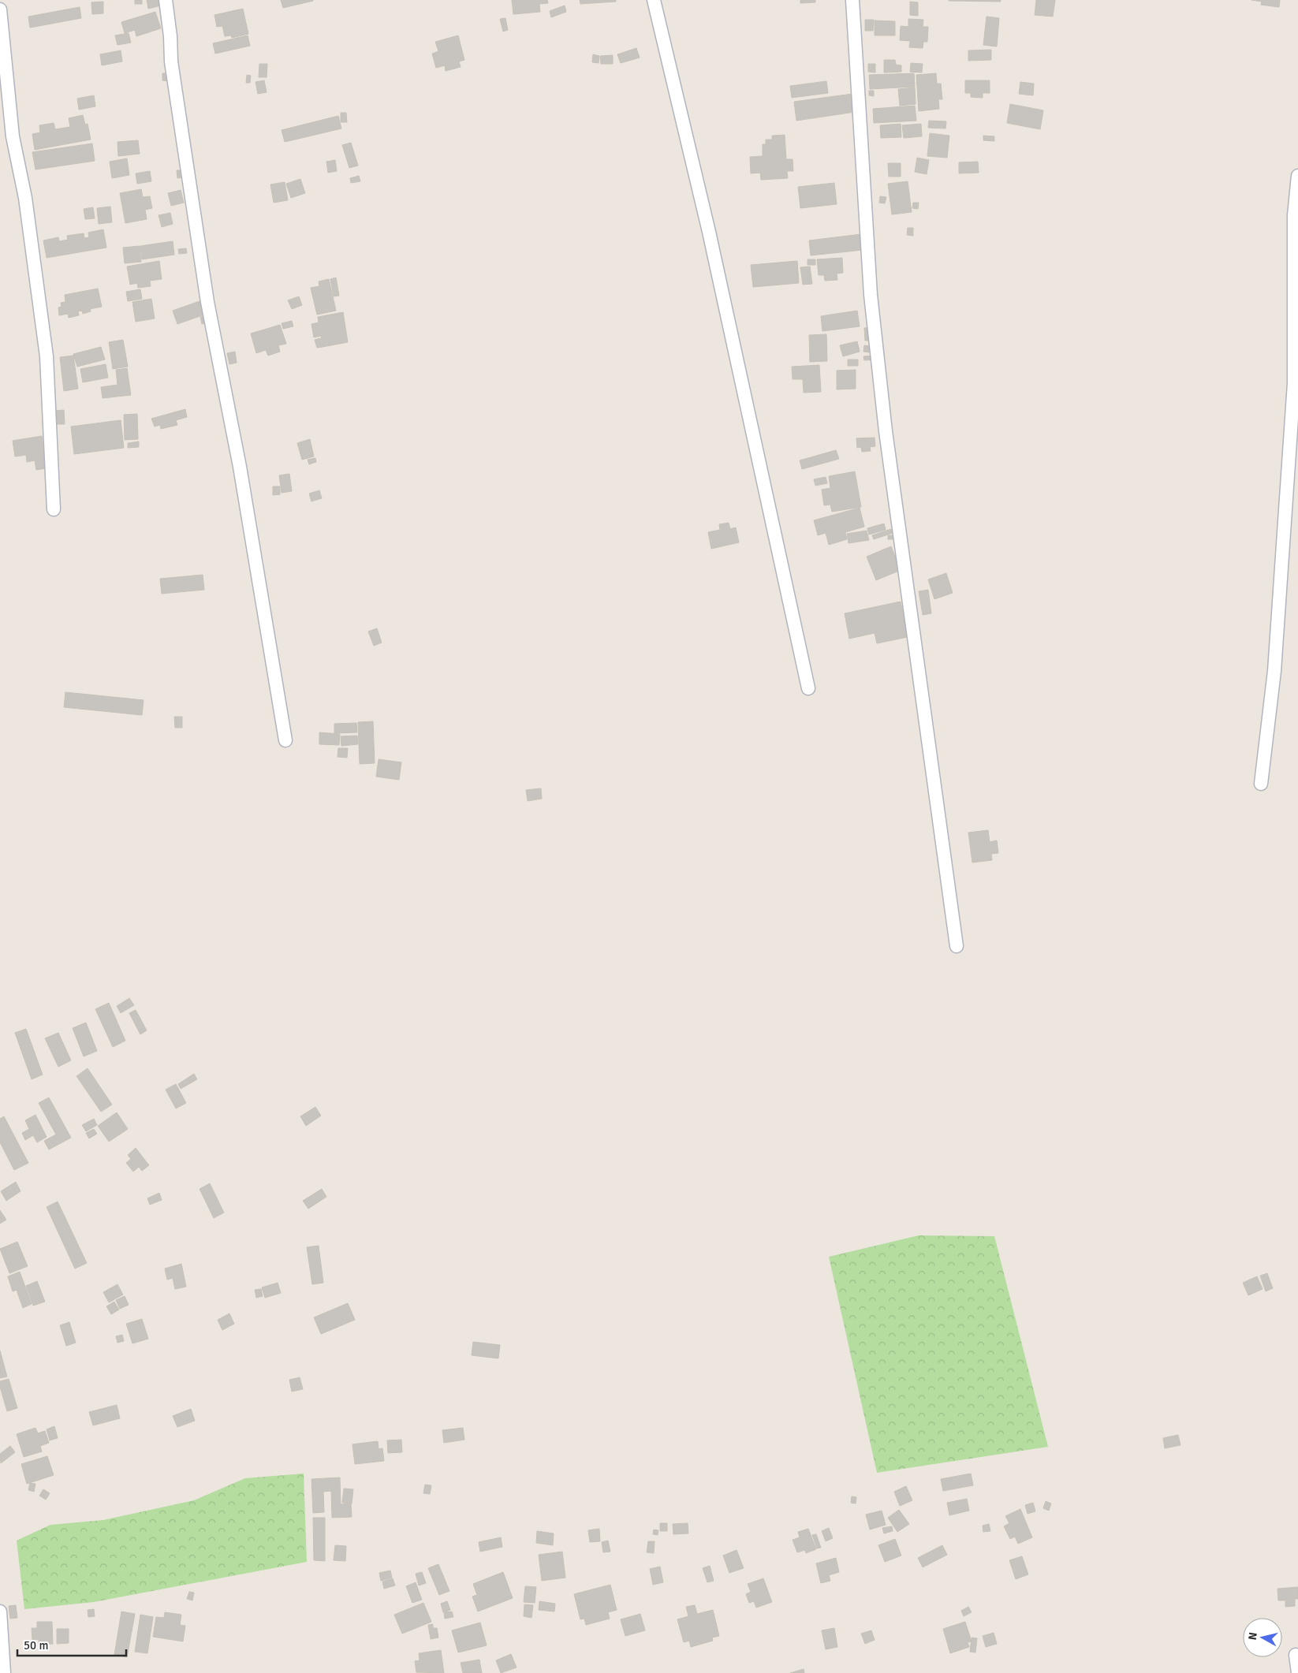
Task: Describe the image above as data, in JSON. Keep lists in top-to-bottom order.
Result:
{
  "scale_bar": "50 m",
  "north": "left"
}
